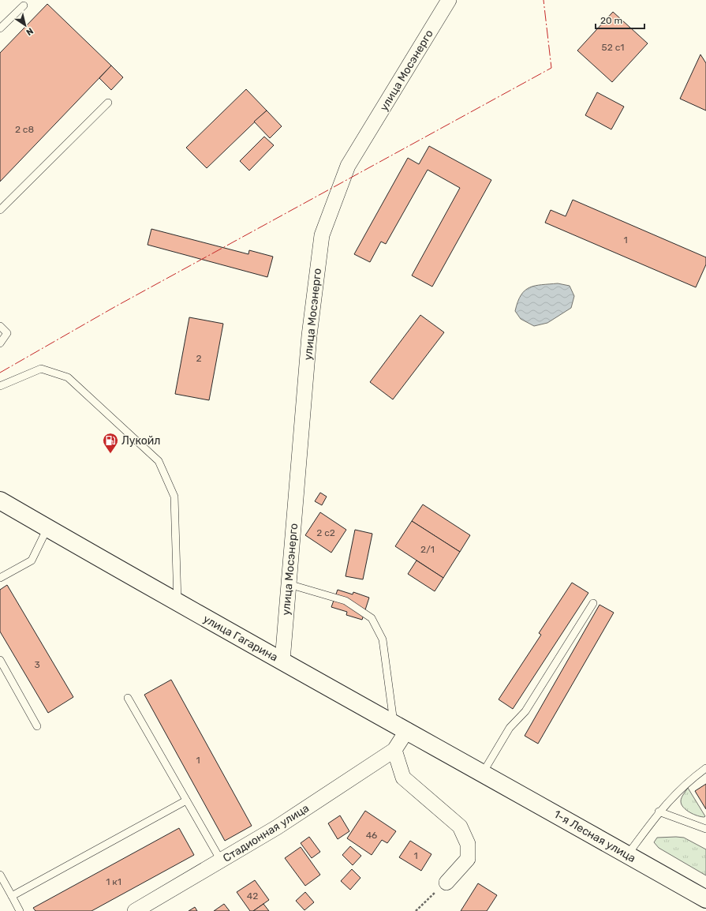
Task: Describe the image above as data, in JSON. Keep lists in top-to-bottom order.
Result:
{
  "streets": {
    "main road": ["улица Гагарина", "1-я Лесная улица"],
    "street": ["улица Мосэнерго", "Стадионная улица"]
  },
  "crossings": [
    ["улица Мосэнерго", "улица Гагарина"],
    ["улица Гагарина", "1-я Лесная улица"]
  ],
  "places": {
    "fuel station": ["Лукойл"]
  },
  "house_numbers": [
    "52 с1",
    "2 с8",
    "1",
    "2",
    "2 с2",
    "2/1",
    "3",
    "1",
    "46",
    "1",
    "1 к1",
    "42"
  ],
  "scale_bar": "20 m",
  "north": "bottom right"
}
